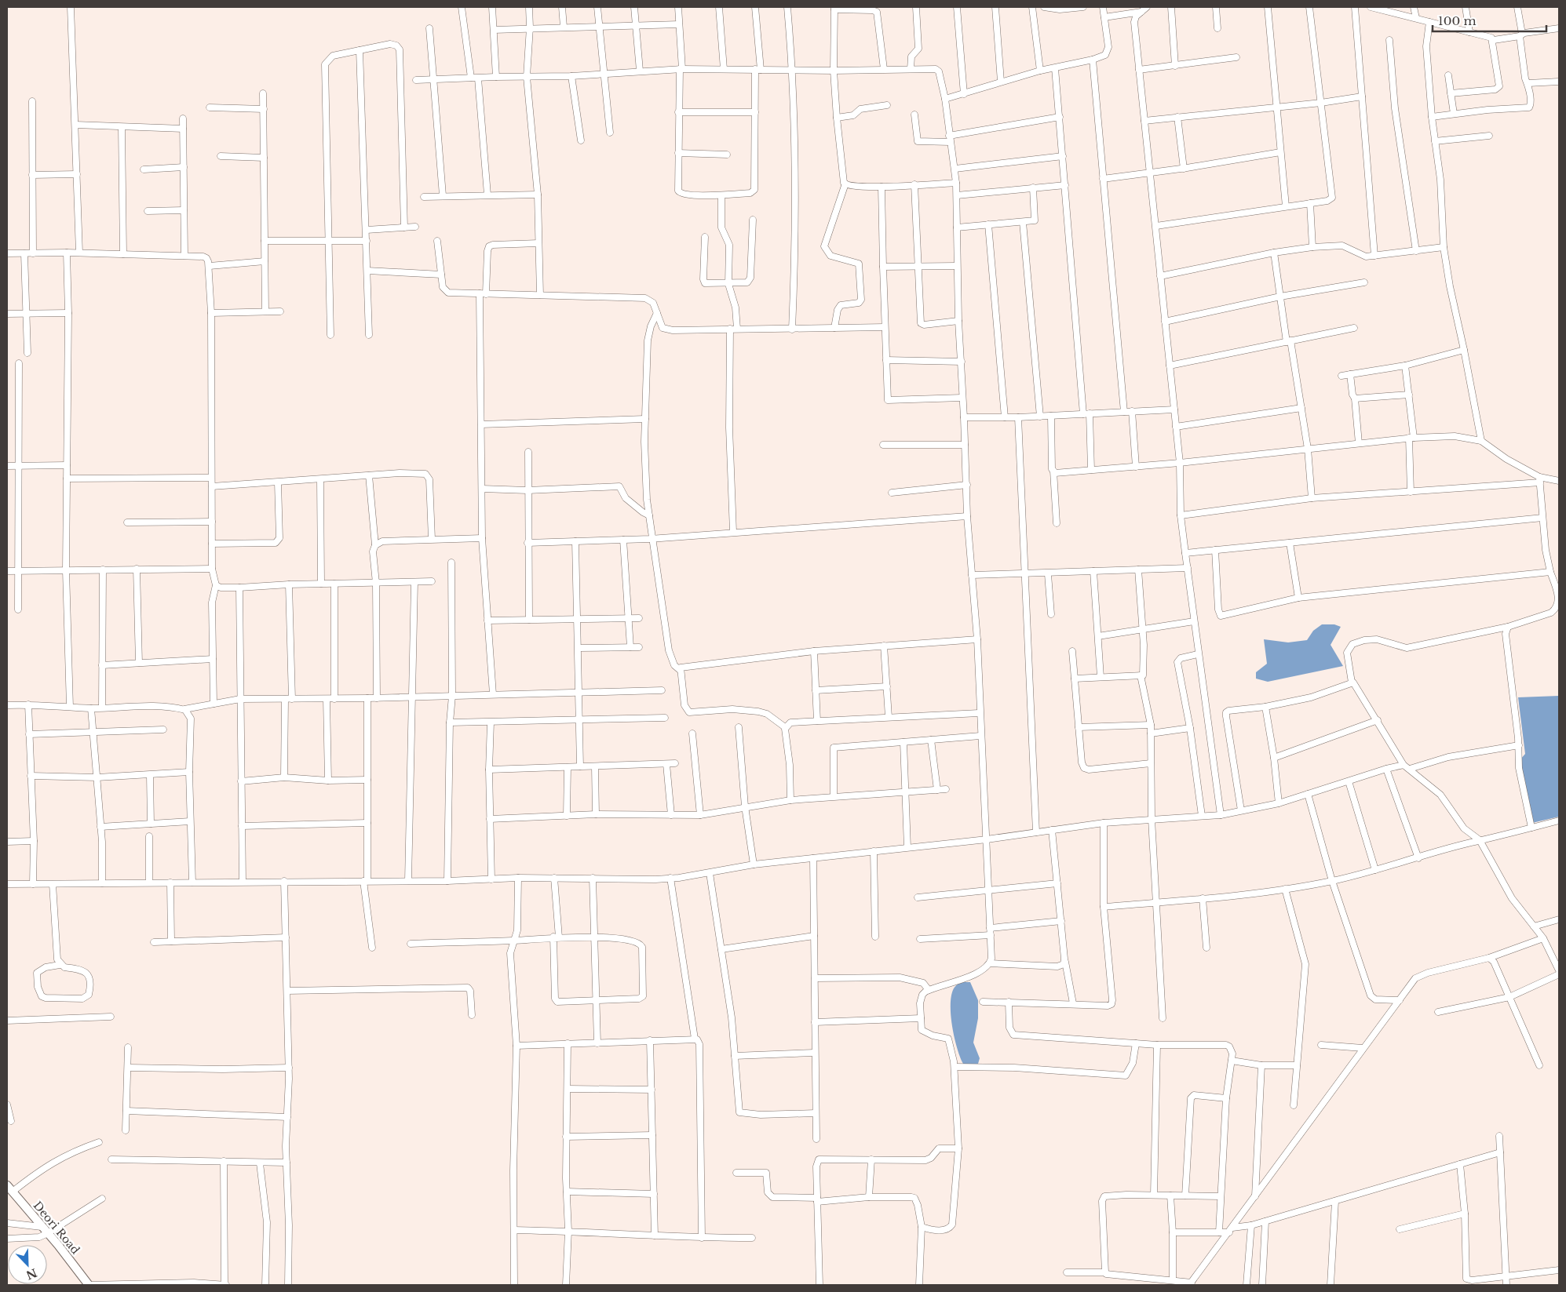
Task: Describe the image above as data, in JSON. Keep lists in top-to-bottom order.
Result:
{
  "streets": {
    "street": ["Deori Road"]
  },
  "scale_bar": "100 m",
  "north": "bottom right"
}
